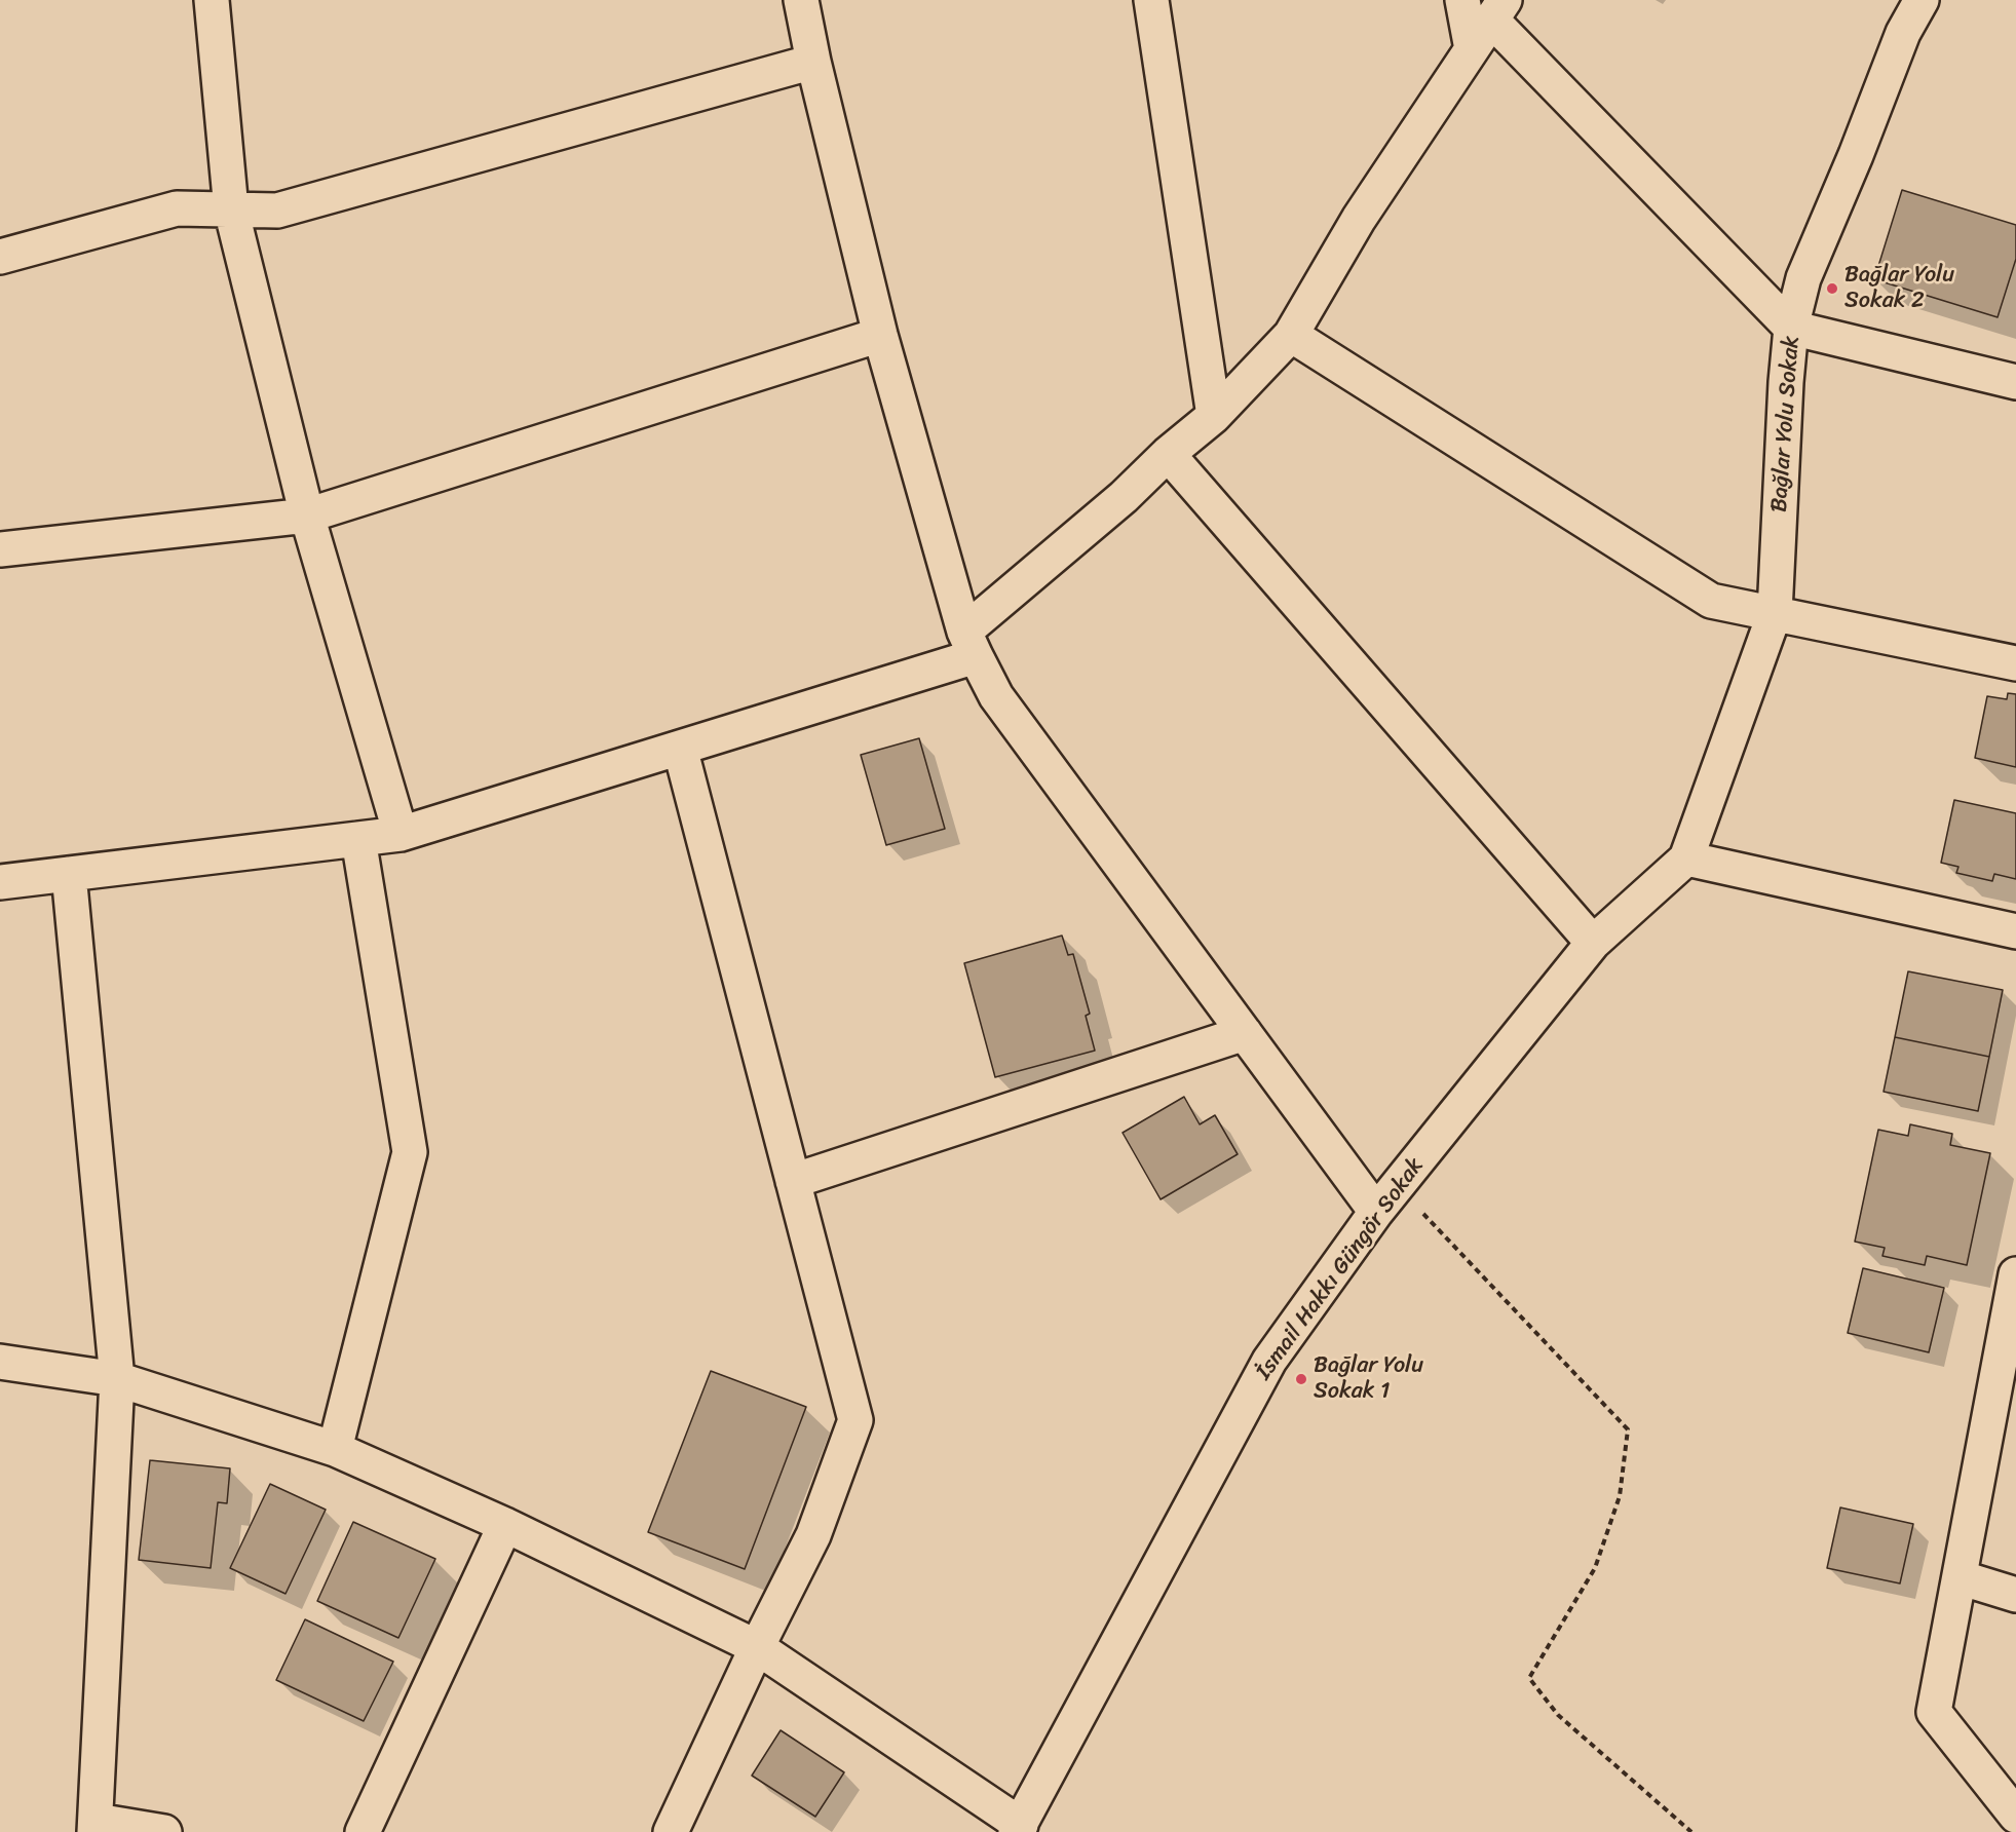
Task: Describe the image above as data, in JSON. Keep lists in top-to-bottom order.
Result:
{
  "streets": {
    "street": ["Bağlar Yolu Sokak", "İsmail Hakkı Güngör Sokak"]
  },
  "crossings": [
    ["Bağlar Yolu Sokak", "İsmail Hakkı Güngör Sokak"]
  ],
  "places": ["Bağlar Yolu Sokak 2", "Bağlar Yolu Sokak 1"]
}
